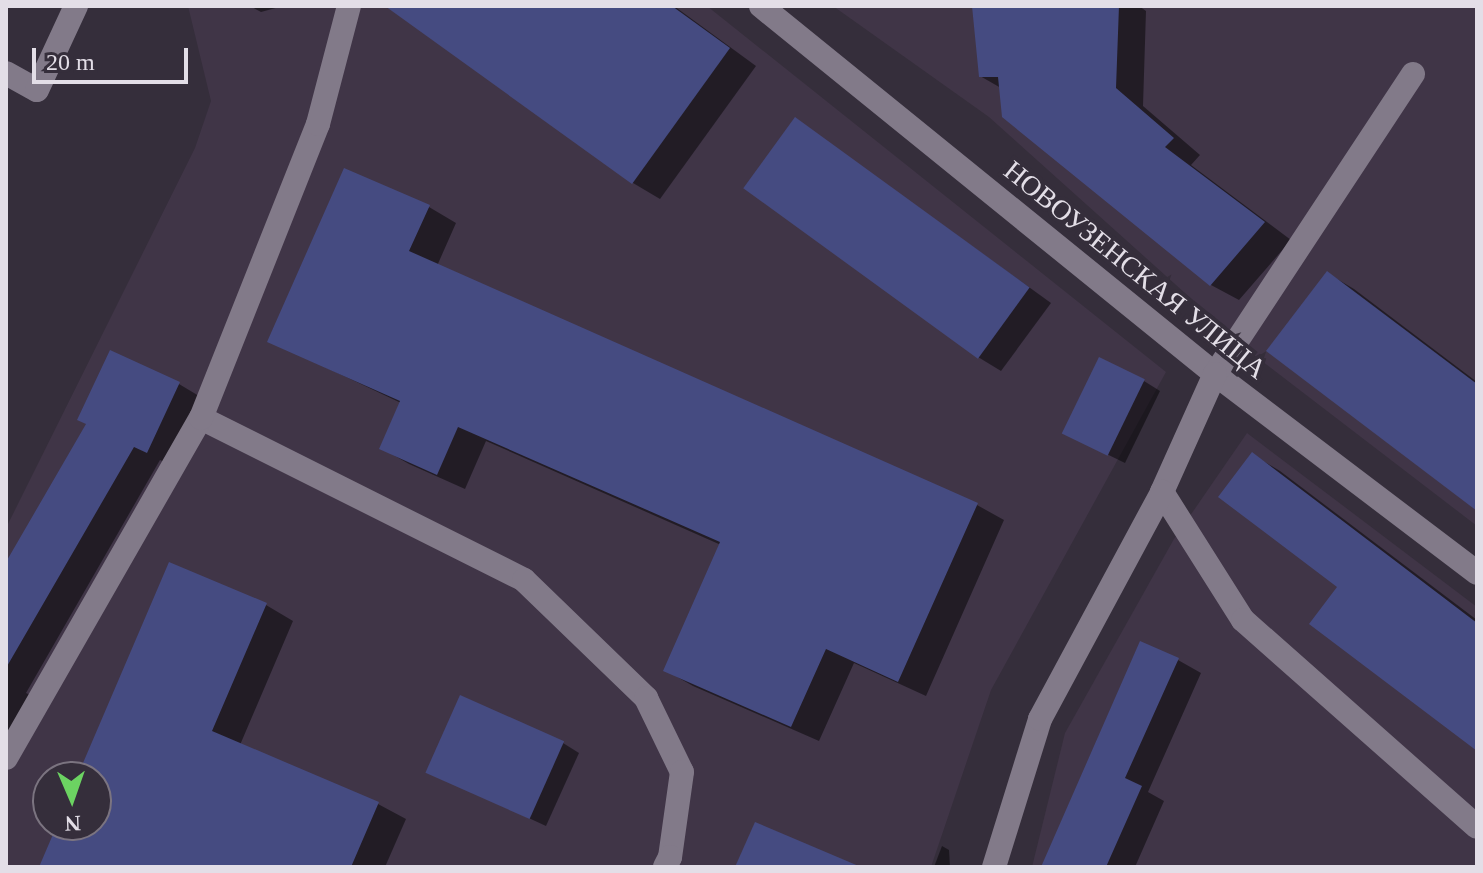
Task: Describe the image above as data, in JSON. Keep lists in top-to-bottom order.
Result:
{
  "streets": {
    "street": ["НОВОУЗЕНСКАЯ УЛИЦА"]
  },
  "scale_bar": "20 m",
  "north": "bottom"
}
